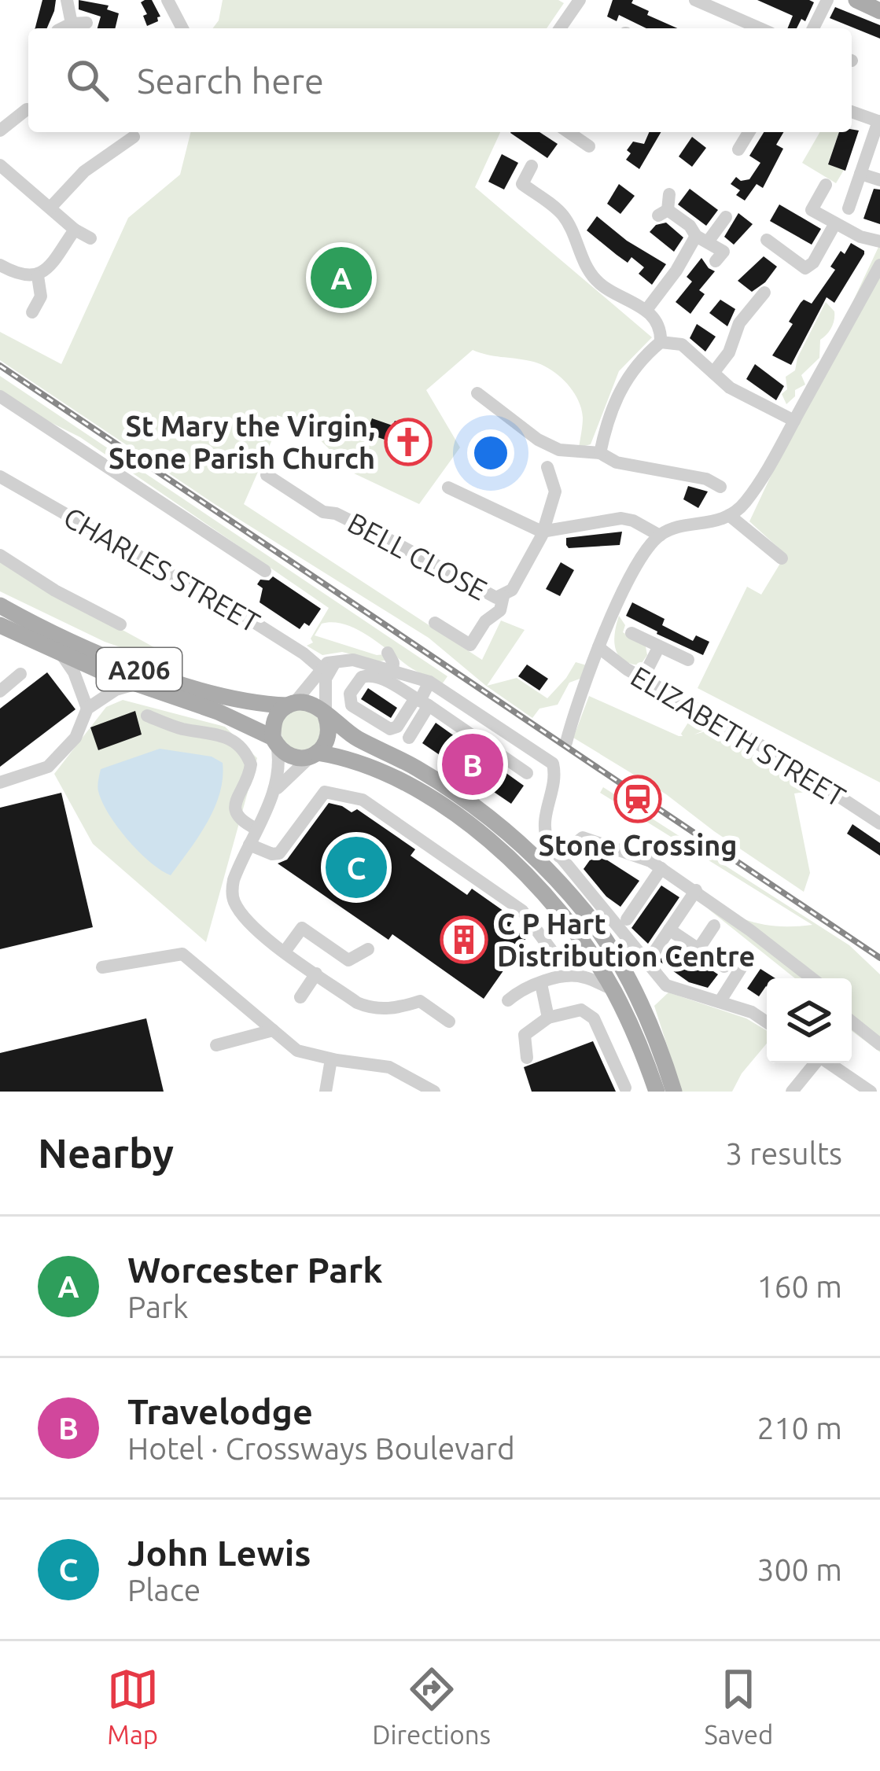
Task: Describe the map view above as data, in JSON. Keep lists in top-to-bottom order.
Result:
{
  "streets": {
    "main road": ["A206"],
    "street": ["BELL CLOSE", "CHARLES STREET", "ELIZABETH STREET"]
  },
  "places": {
    "church": ["St Mary the Virgin, Stone Parish Church"],
    "station": ["Stone Crossing"],
    "building": ["C P Hart Distribution Centre"]
  },
  "page": {
    "search": "Search here",
    "pins": ["A", "B", "C"],
    "heading": ["Nearby", "3 results"],
    "list": [
      {
        "mark": "A",
        "name": "Worcester Park",
        "note": "Park",
        "value": "160 m"
      },
      {
        "mark": "B",
        "name": "Travelodge",
        "note": "Hotel · Crossways Boulevard",
        "value": "210 m"
      },
      {
        "mark": "C",
        "name": "John Lewis",
        "note": "Place",
        "value": "300 m"
      }
    ],
    "nav": ["Map", "Directions", "Saved"]
  }
}
